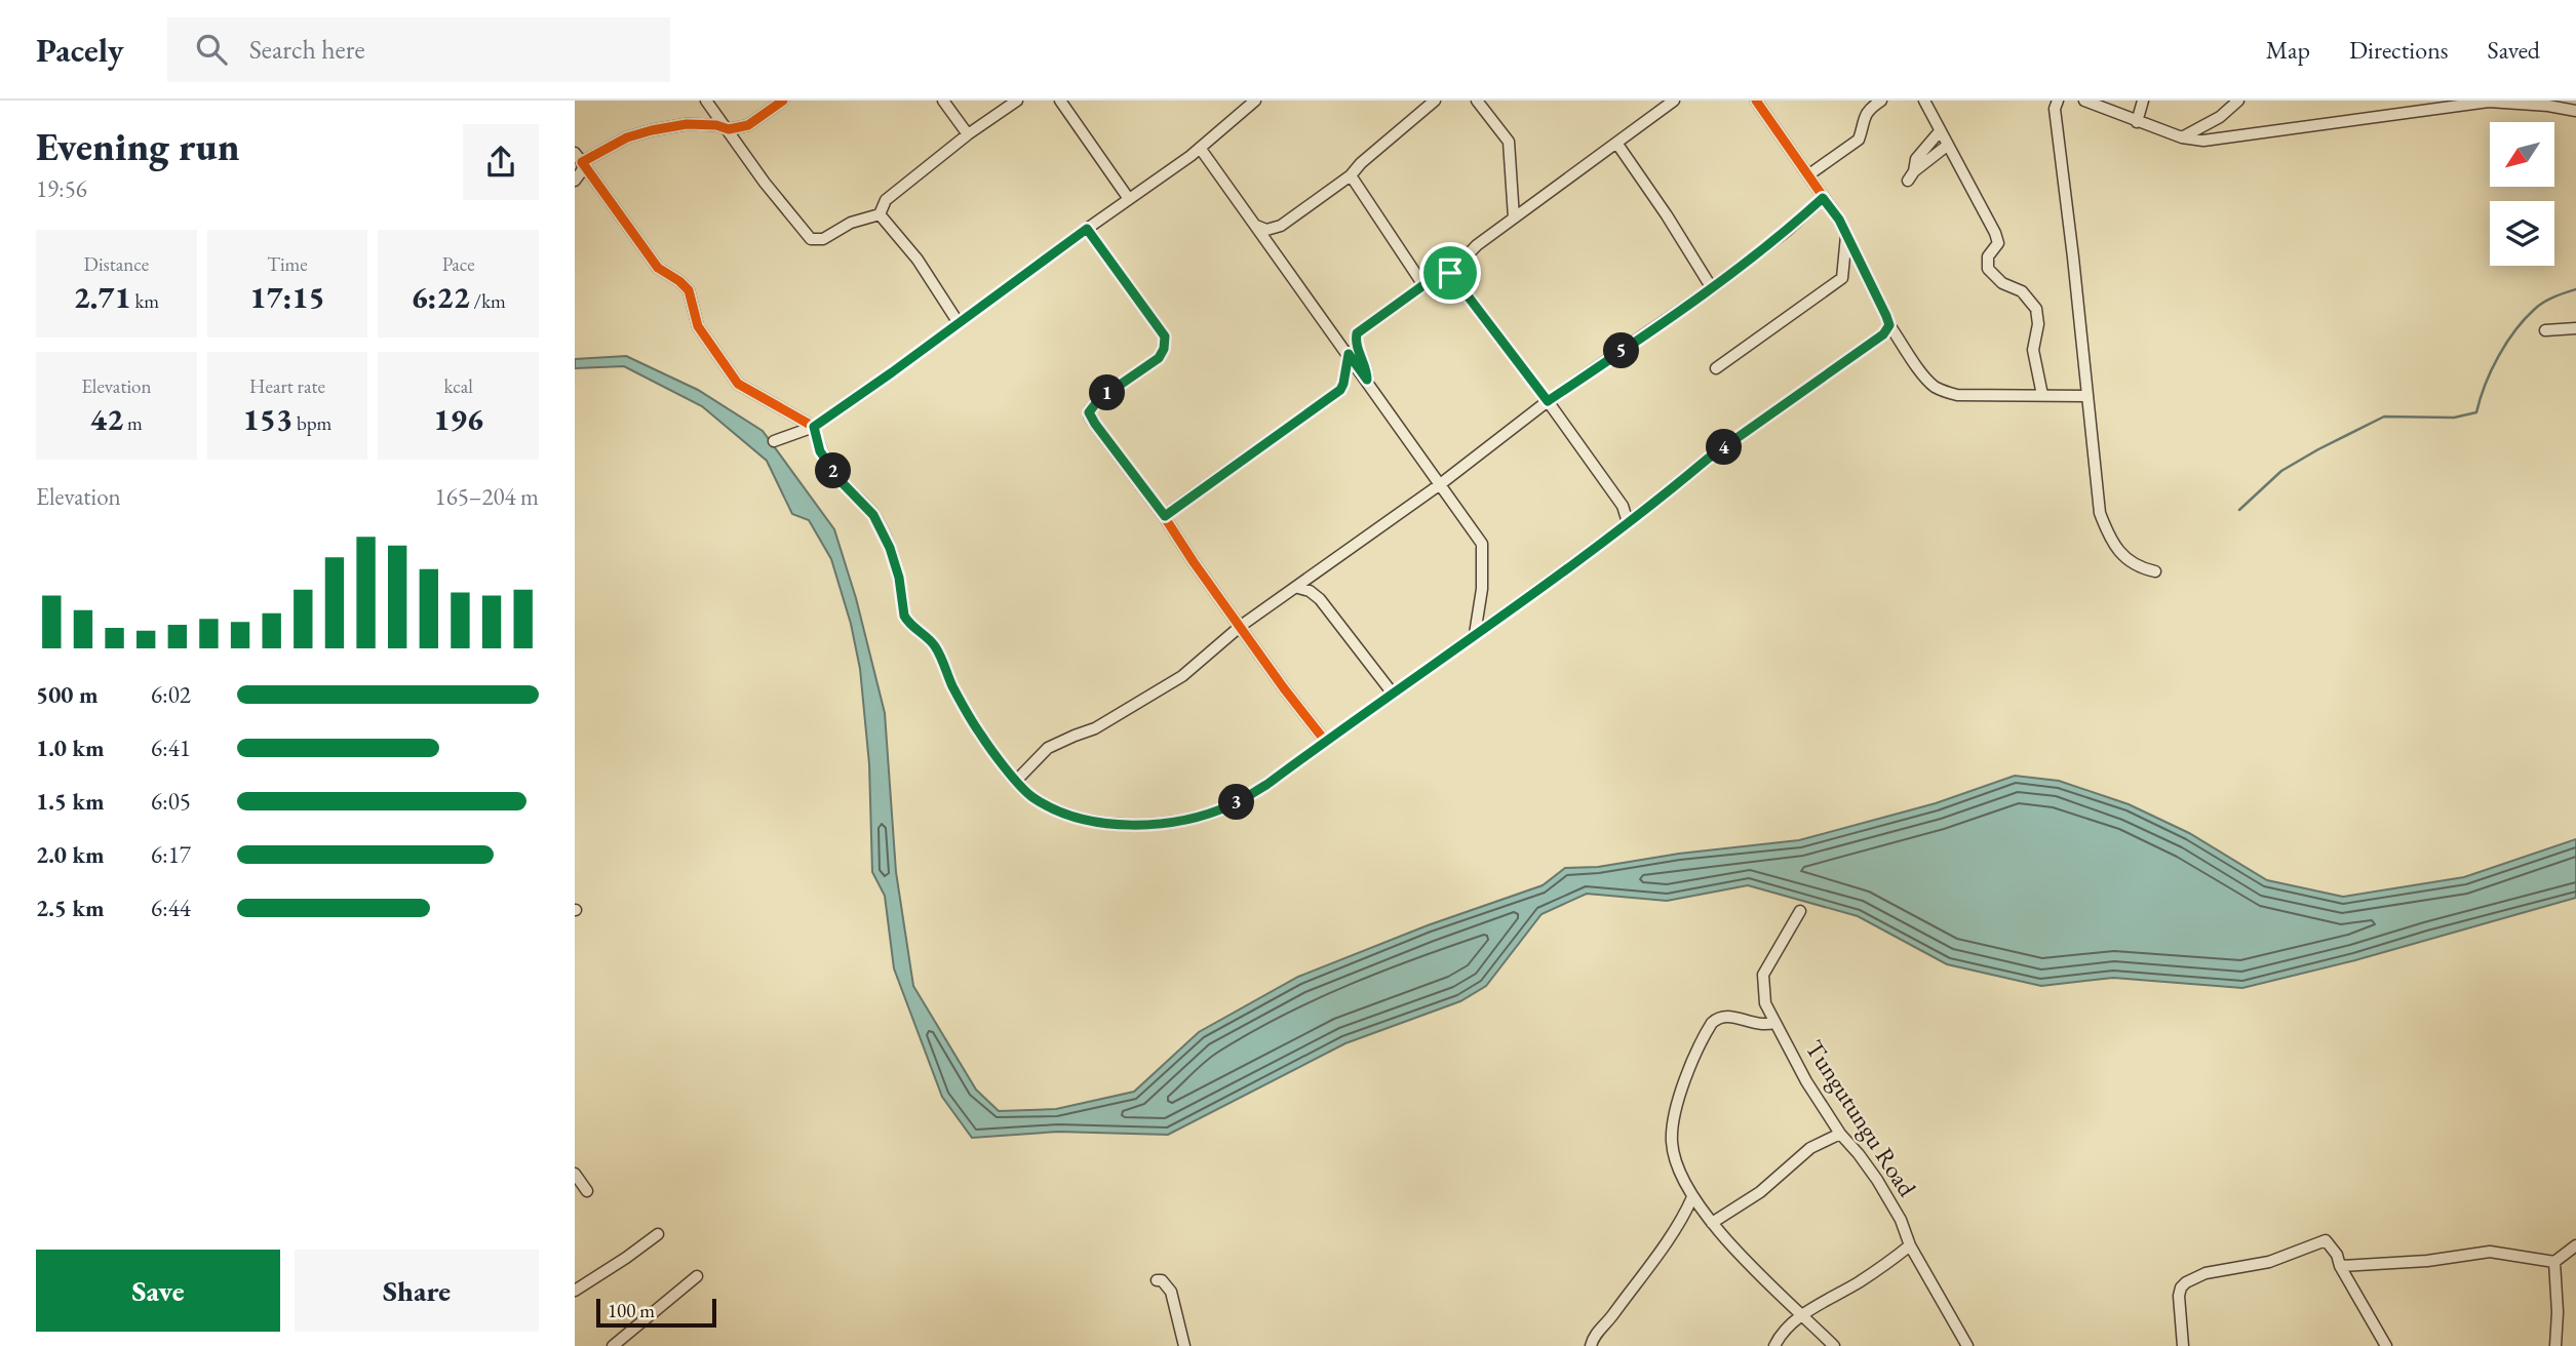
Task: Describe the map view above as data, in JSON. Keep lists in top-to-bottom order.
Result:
{
  "streets": {
    "street": ["Tungutungu Road"]
  },
  "scale_bar": "100 m",
  "north": "bottom left",
  "page": {
    "header": "Pacely",
    "search": "Search here",
    "nav": ["Map", "Directions", "Saved"],
    "heading": ["Evening run", "19:56"],
    "stats": [
      ["Distance", "2.71 km"],
      ["Time", "17:15"],
      ["Pace", "6:22 /km"],
      ["Elevation", "42 m"],
      ["Heart rate", "153 bpm"],
      ["kcal", "196"]
    ],
    "pins": [
      "5",
      "1",
      "4",
      "2",
      "3"
    ],
    "chart": ["Elevation", "165–204 m"],
    "list": [
      {
        "name": "500 m",
        "note": "6:02"
      },
      {
        "name": "1.0 km",
        "note": "6:41"
      },
      {
        "name": "1.5 km",
        "note": "6:05"
      },
      {
        "name": "2.0 km",
        "note": "6:17"
      },
      {
        "name": "2.5 km",
        "note": "6:44"
      }
    ],
    "buttons": ["Save", "Share"],
    "scale": "100 m"
  }
}
